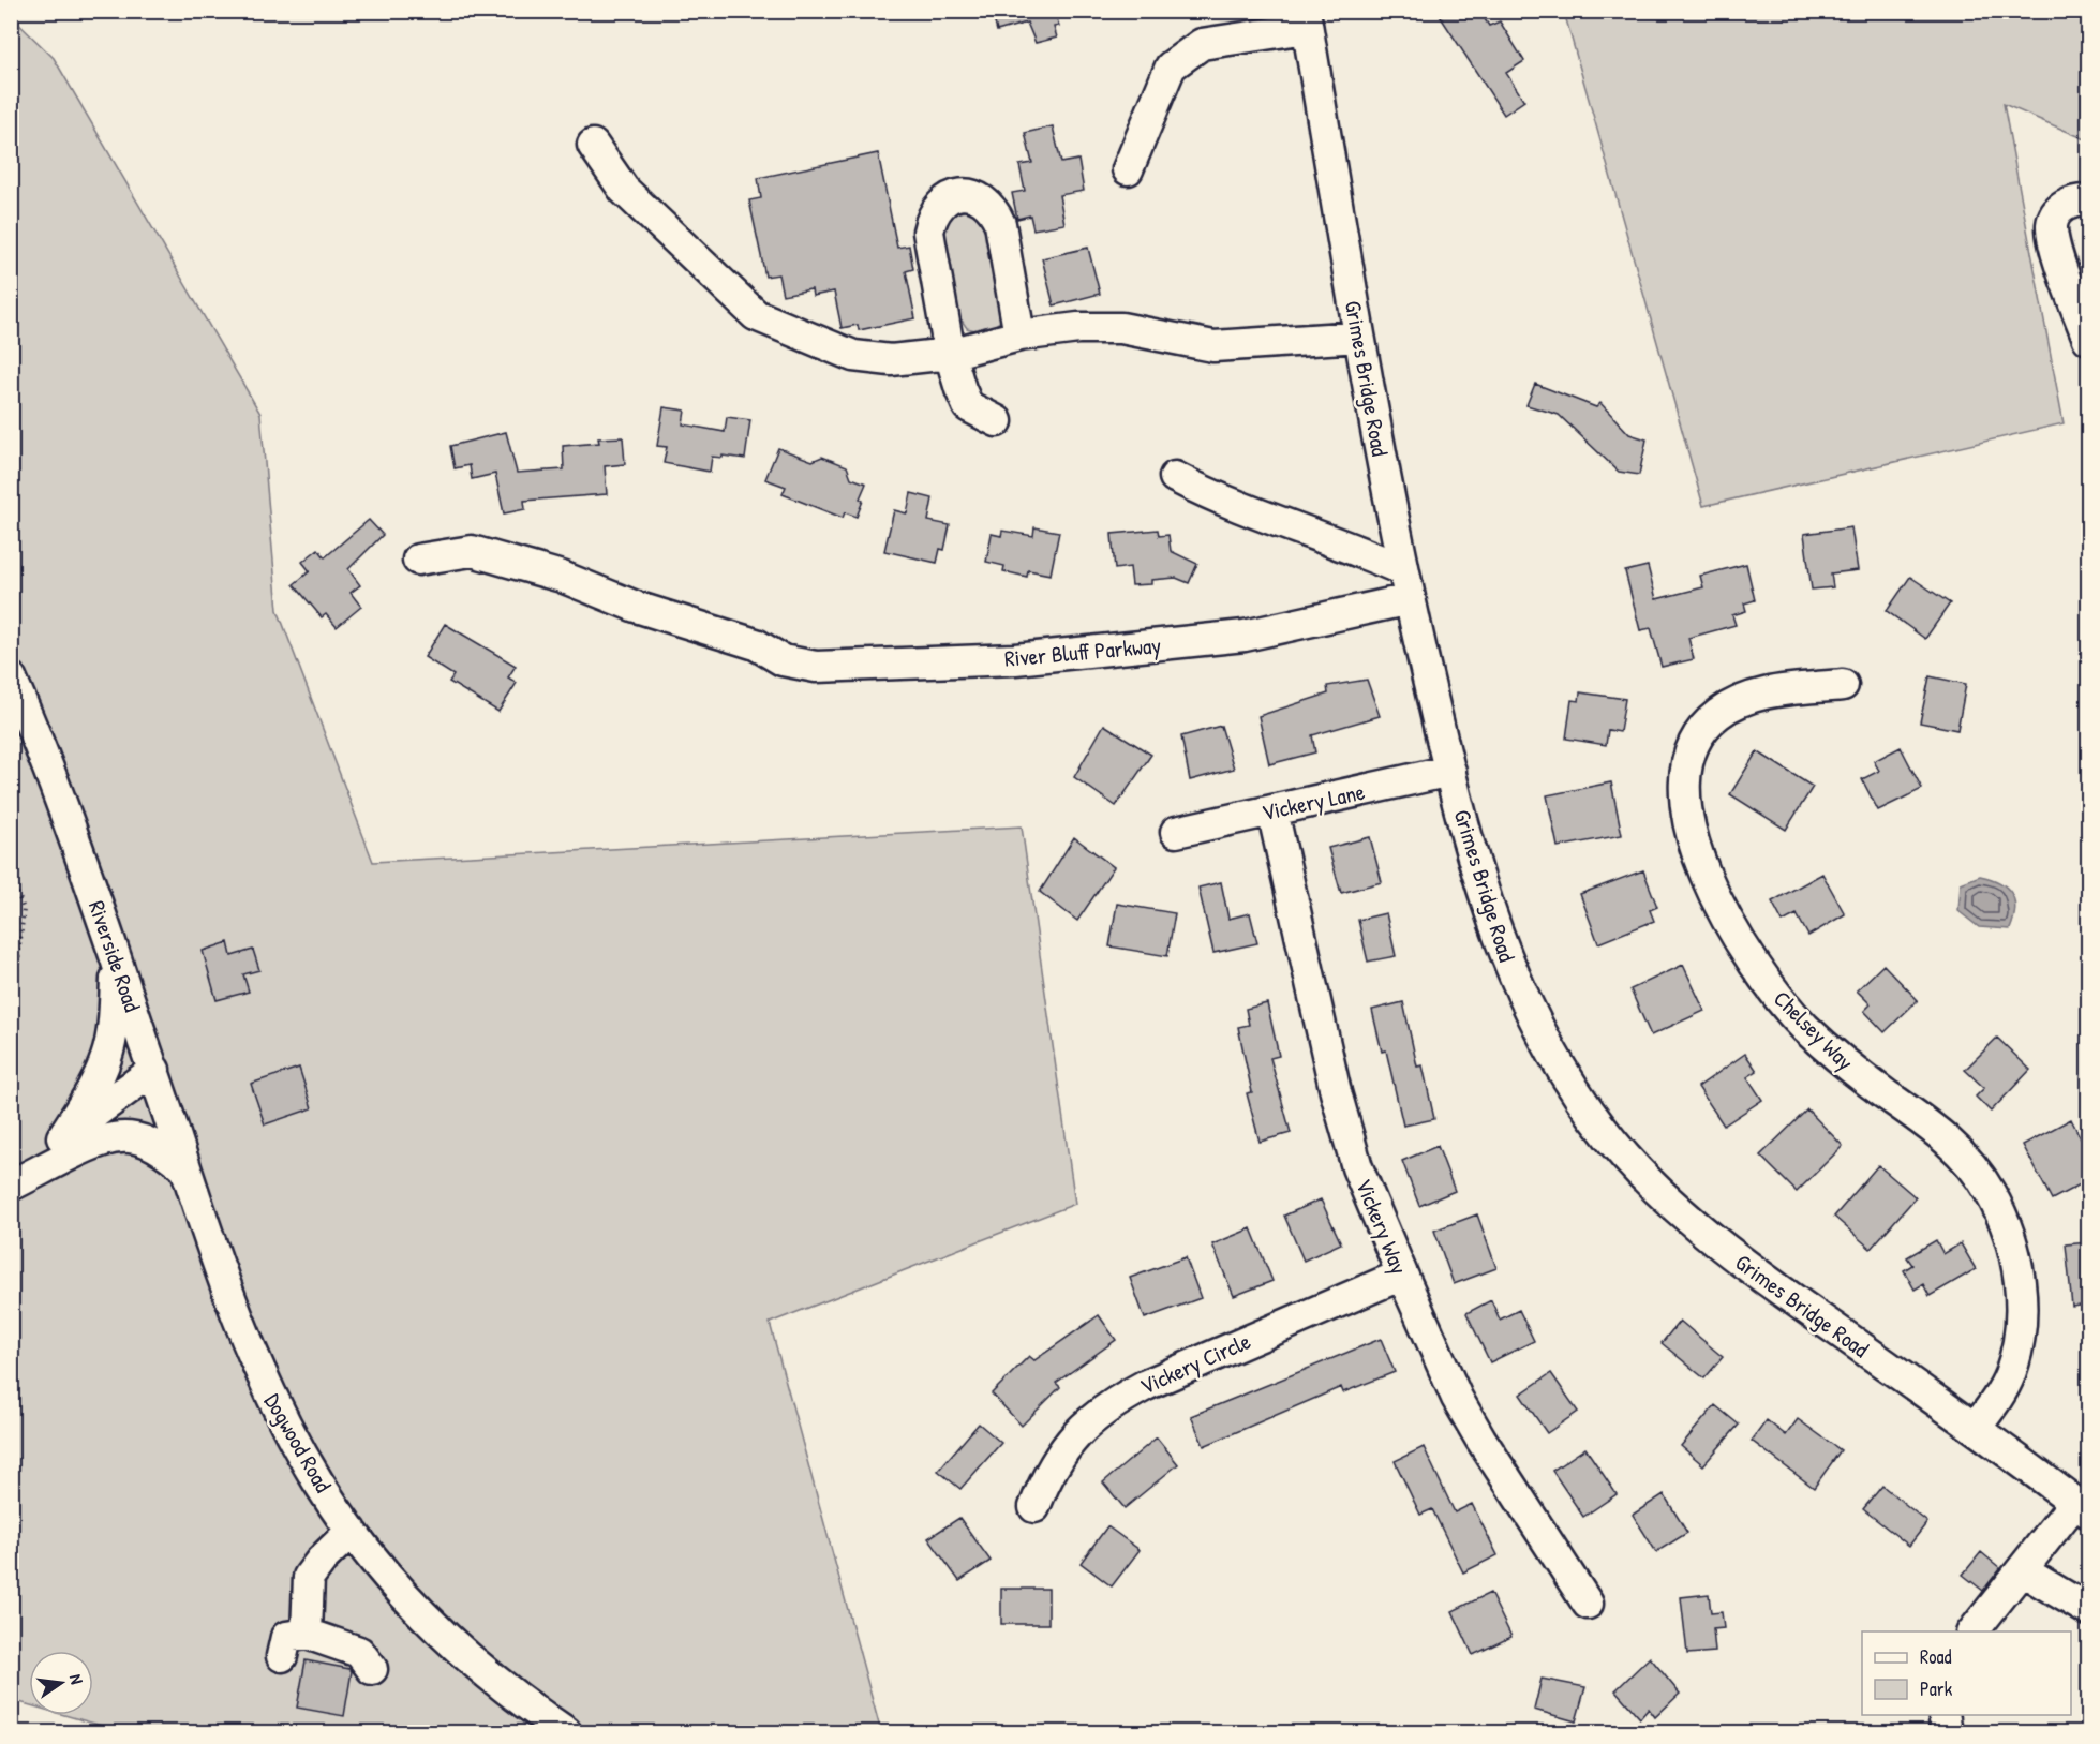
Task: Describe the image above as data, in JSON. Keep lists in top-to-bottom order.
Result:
{
  "streets": {
    "street": [
      "Grimes Bridge Road",
      "River Bluff Parkway",
      "Vickery Lane",
      "Riverside Road",
      "Chelsey Way",
      "Vickery Way",
      "Vickery Circle",
      "Dogwood Road"
    ]
  },
  "crossings": [
    ["Grimes Bridge Road", "River Bluff Parkway"],
    ["Grimes Bridge Road", "Vickery Lane"],
    ["Grimes Bridge Road", "Chelsey Way"],
    ["Vickery Lane", "Vickery Way"],
    ["Riverside Road", "Dogwood Road"],
    ["Vickery Way", "Vickery Circle"]
  ],
  "legend": ["Road", "Park"],
  "north": "right"
}
